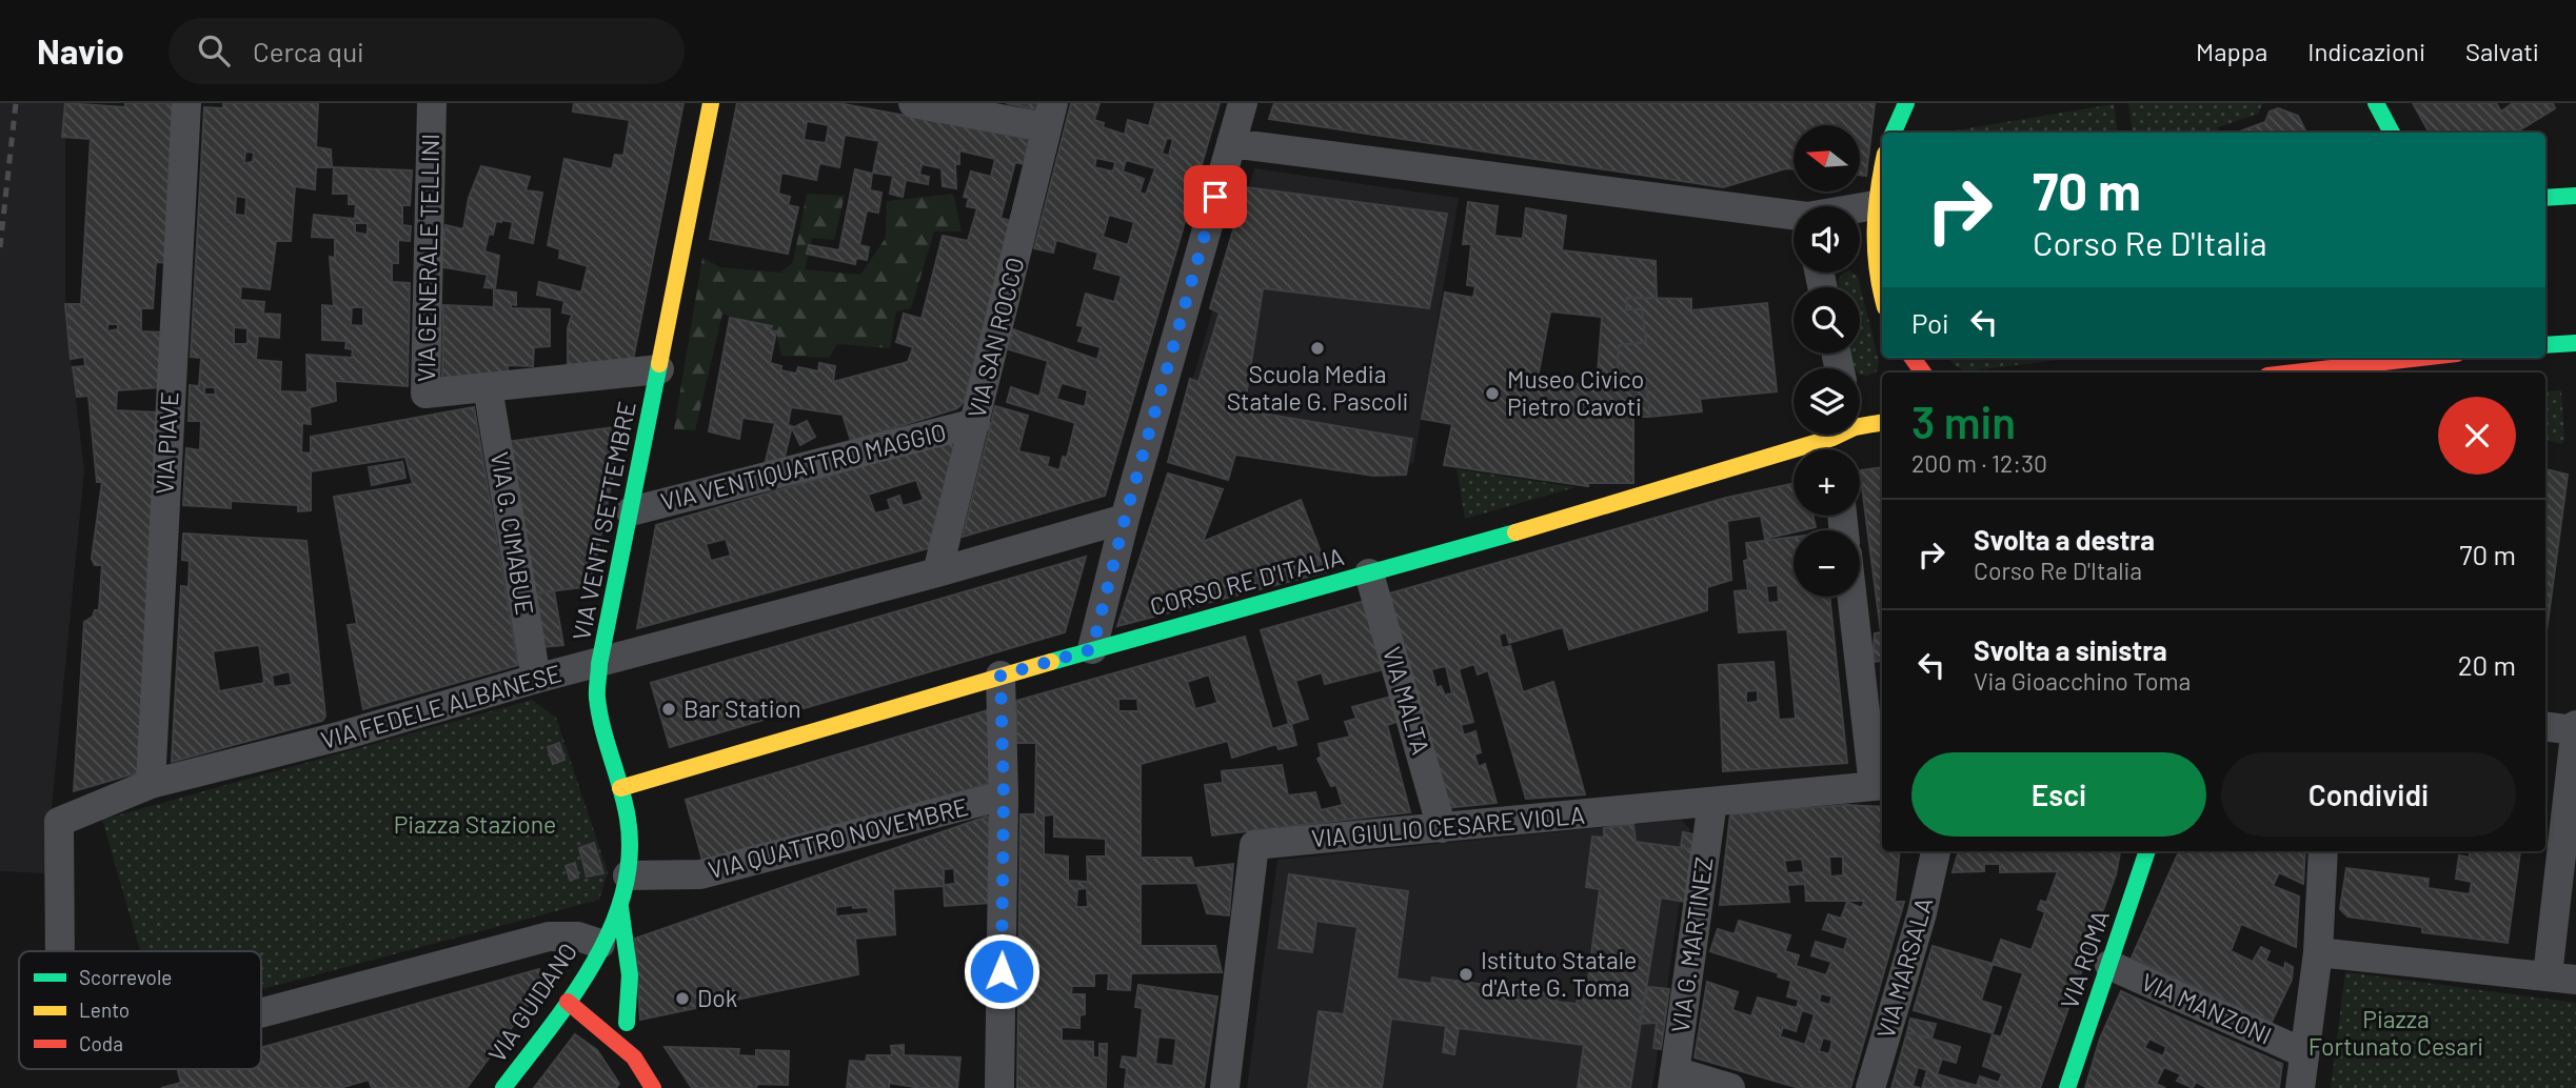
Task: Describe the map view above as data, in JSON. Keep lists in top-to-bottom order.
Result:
{
  "streets": {
    "main road": [
      "VIA VENTI SETTEMBRE",
      "CORSO RE D'ITALIA",
      "VIA ROMA",
      "VIA GUIDANO"
    ],
    "street": [
      "VIA GENERALE TELLINI",
      "VIA SAN ROCCO",
      "VIA PIAVE",
      "VIA VENTIQUATTRO MAGGIO",
      "VIA G. CIMABUE",
      "VIA MALTA",
      "VIA FEDELE ALBANESE",
      "VIA GIULIO CESARE VIOLA",
      "VIA QUATTRO NOVEMBRE",
      "VIA G. MARTINEZ",
      "VIA MARSALA",
      "VIA MANZONI"
    ]
  },
  "crossings": [
    ["VIA GENERALE TELLINI", "VIA G. CIMABUE"],
    ["VIA SAN ROCCO", "VIA VENTIQUATTRO MAGGIO"],
    ["VIA SAN ROCCO", "VIA FEDELE ALBANESE"],
    ["VIA PIAVE", "VIA FEDELE ALBANESE"],
    ["VIA VENTIQUATTRO MAGGIO", "VIA VENTI SETTEMBRE"],
    ["VIA VENTI SETTEMBRE", "CORSO RE D'ITALIA"],
    ["VIA VENTI SETTEMBRE", "VIA FEDELE ALBANESE"],
    ["VIA VENTI SETTEMBRE", "VIA QUATTRO NOVEMBRE"],
    ["VIA VENTI SETTEMBRE", "VIA GUIDANO"],
    ["VIA G. CIMABUE", "VIA FEDELE ALBANESE"],
    ["CORSO RE D'ITALIA", "VIA MALTA"],
    ["VIA MALTA", "VIA GIULIO CESARE VIOLA"],
    ["VIA FEDELE ALBANESE", "VIA GUIDANO"],
    ["VIA GIULIO CESARE VIOLA", "VIA G. MARTINEZ"],
    ["VIA ROMA", "VIA MANZONI"]
  ],
  "parks": ["Piazza Stazione", "Piazza Fortunato Cesari"],
  "places": [
    "Scuola Media Statale G. Pascoli",
    "Museo Civico Pietro Cavoti",
    "Bar Station",
    "Istituto Statale d'Arte G. Toma",
    "Dok"
  ],
  "legend": ["Scorrevole", "Lento", "Coda"],
  "north": "left",
  "page": {
    "header": "Navio",
    "search": "Cerca qui",
    "nav": ["Mappa", "Indicazioni", "Salvati"],
    "map_buttons": ["+", "−"],
    "turn": ["70 m", "Corso Re D'Italia"],
    "then": "Poi",
    "heading": ["3 min", "200 m · 12:30"],
    "list": [
      {
        "name": "Svolta a destra",
        "note": "Corso Re D'Italia",
        "value": "70 m"
      },
      {
        "name": "Svolta a sinistra",
        "note": "Via Gioacchino Toma",
        "value": "20 m"
      }
    ],
    "buttons": ["Esci", "Condividi"]
  }
}
